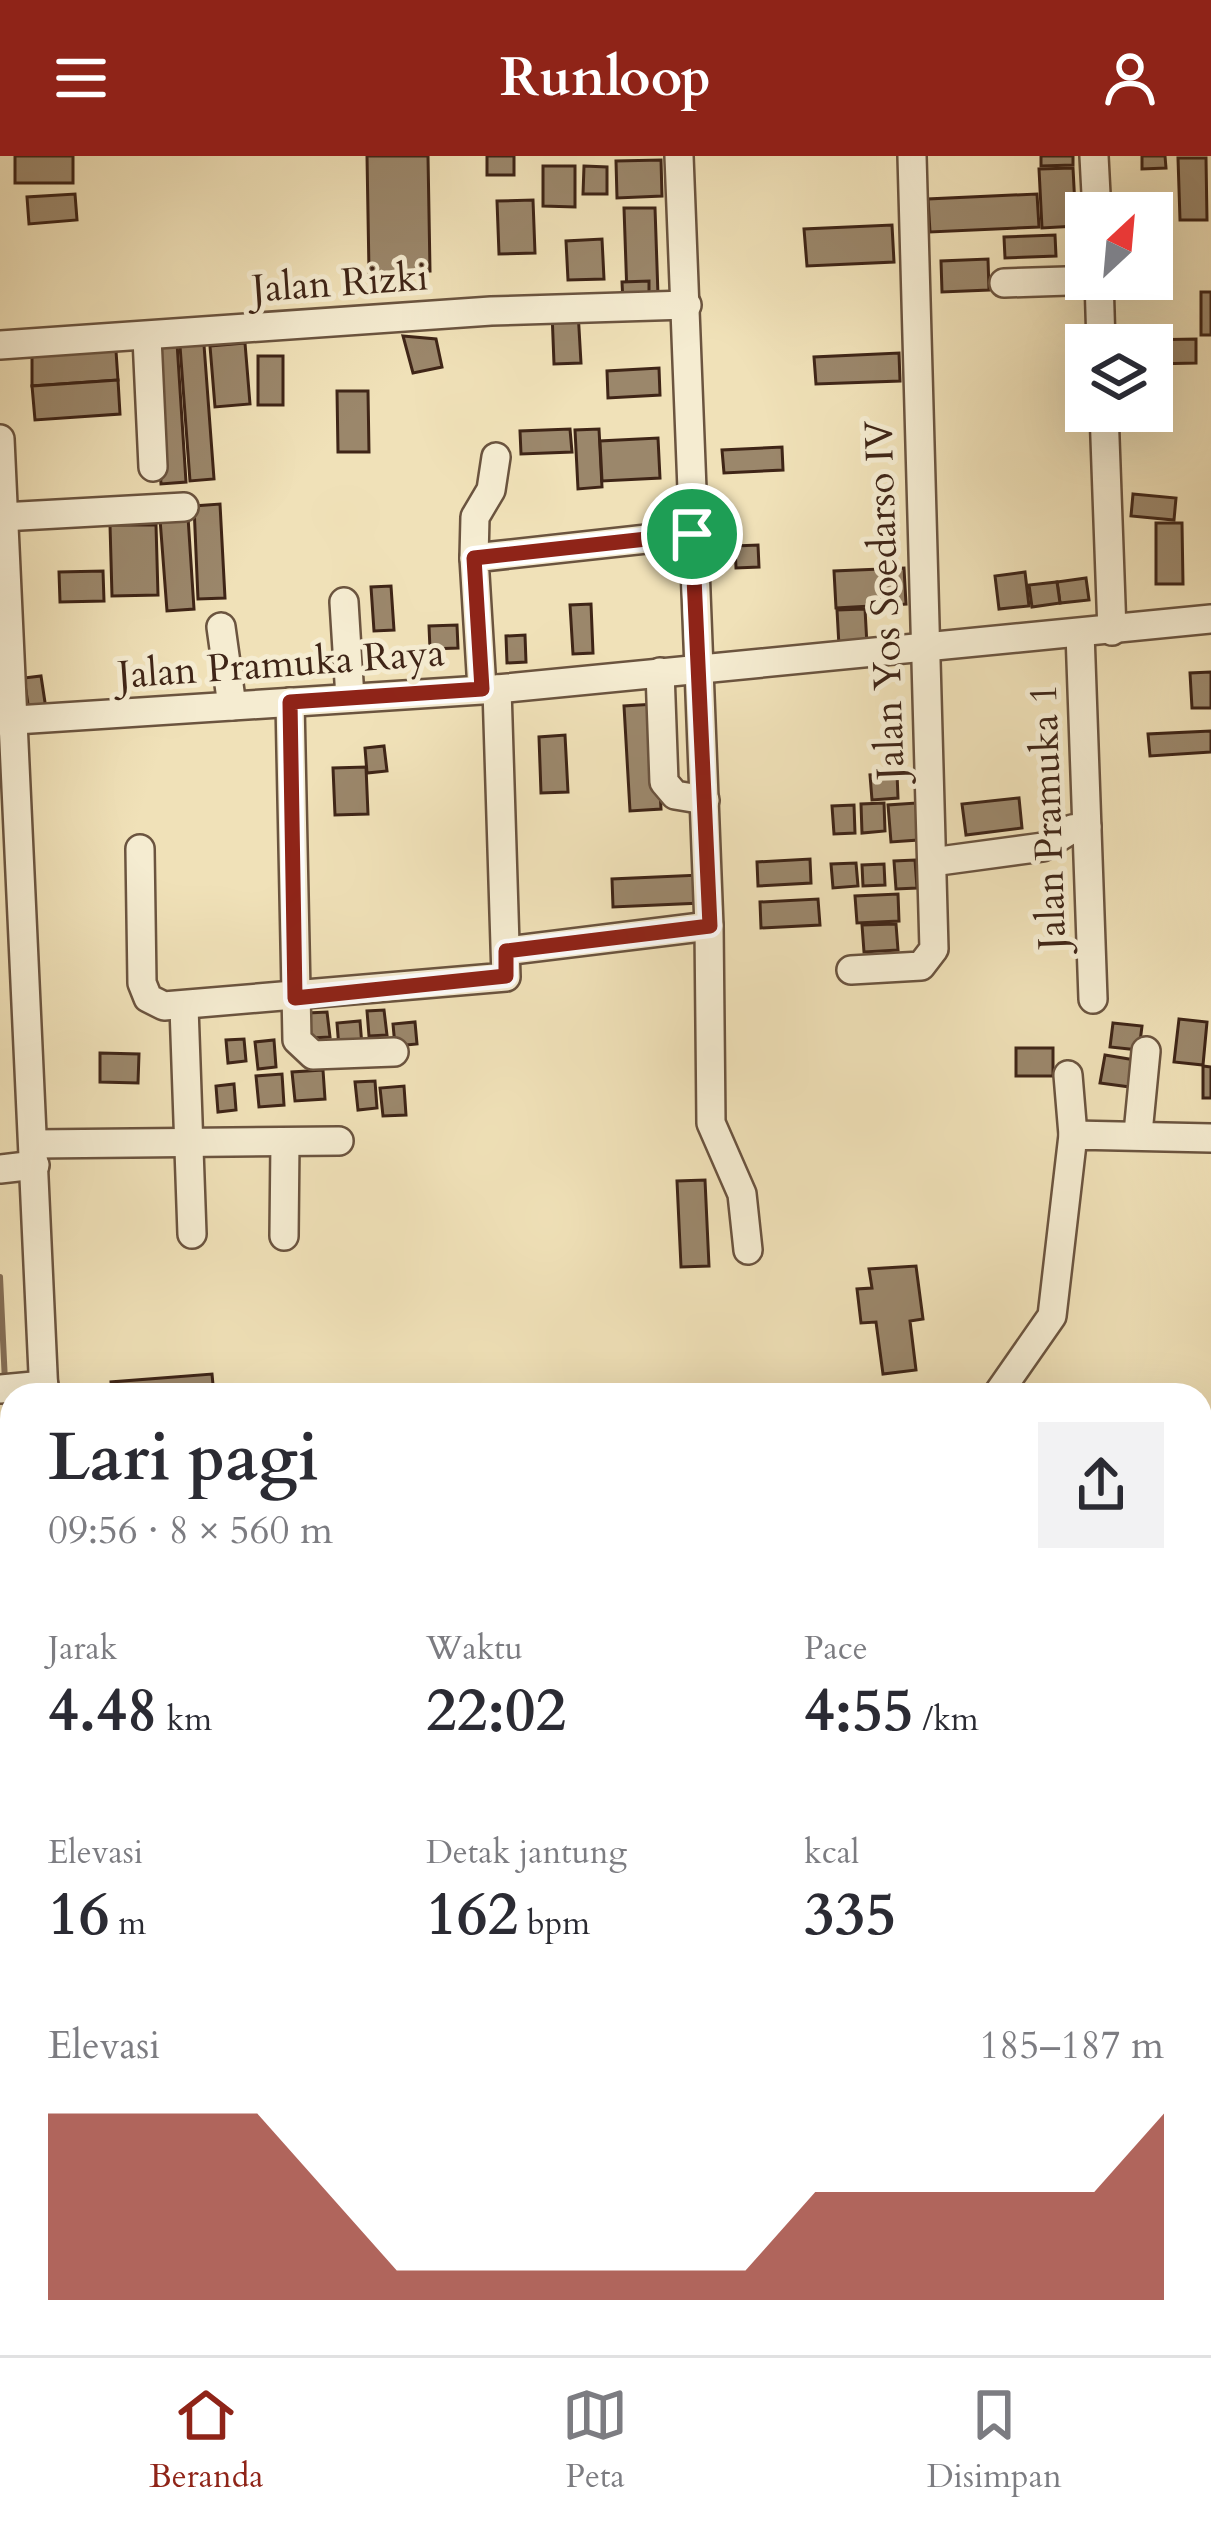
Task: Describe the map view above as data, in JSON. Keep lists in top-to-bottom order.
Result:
{
  "streets": {
    "street": [
      "Jalan Rizki",
      "Jalan Yos Soedarso IV",
      "Jalan Pramuka Raya",
      "Jalan Pramuka 1"
    ]
  },
  "crossings": [
    ["Jalan Yos Soedarso IV", "Jalan Pramuka Raya"],
    ["Jalan Pramuka Raya", "Jalan Pramuka 1"]
  ],
  "north": "top right",
  "page": {
    "header": "Runloop",
    "heading": ["Lari pagi", "09:56 · 8 × 560 m"],
    "stats": [
      ["Jarak", "4.48 km"],
      ["Waktu", "22:02"],
      ["Pace", "4:55 /km"],
      ["Elevasi", "16 m"],
      ["Detak jantung", "162 bpm"],
      ["kcal", "335"]
    ],
    "chart": ["Elevasi", "185–187 m"],
    "tabs": ["Beranda", "Peta", "Disimpan"]
  }
}
